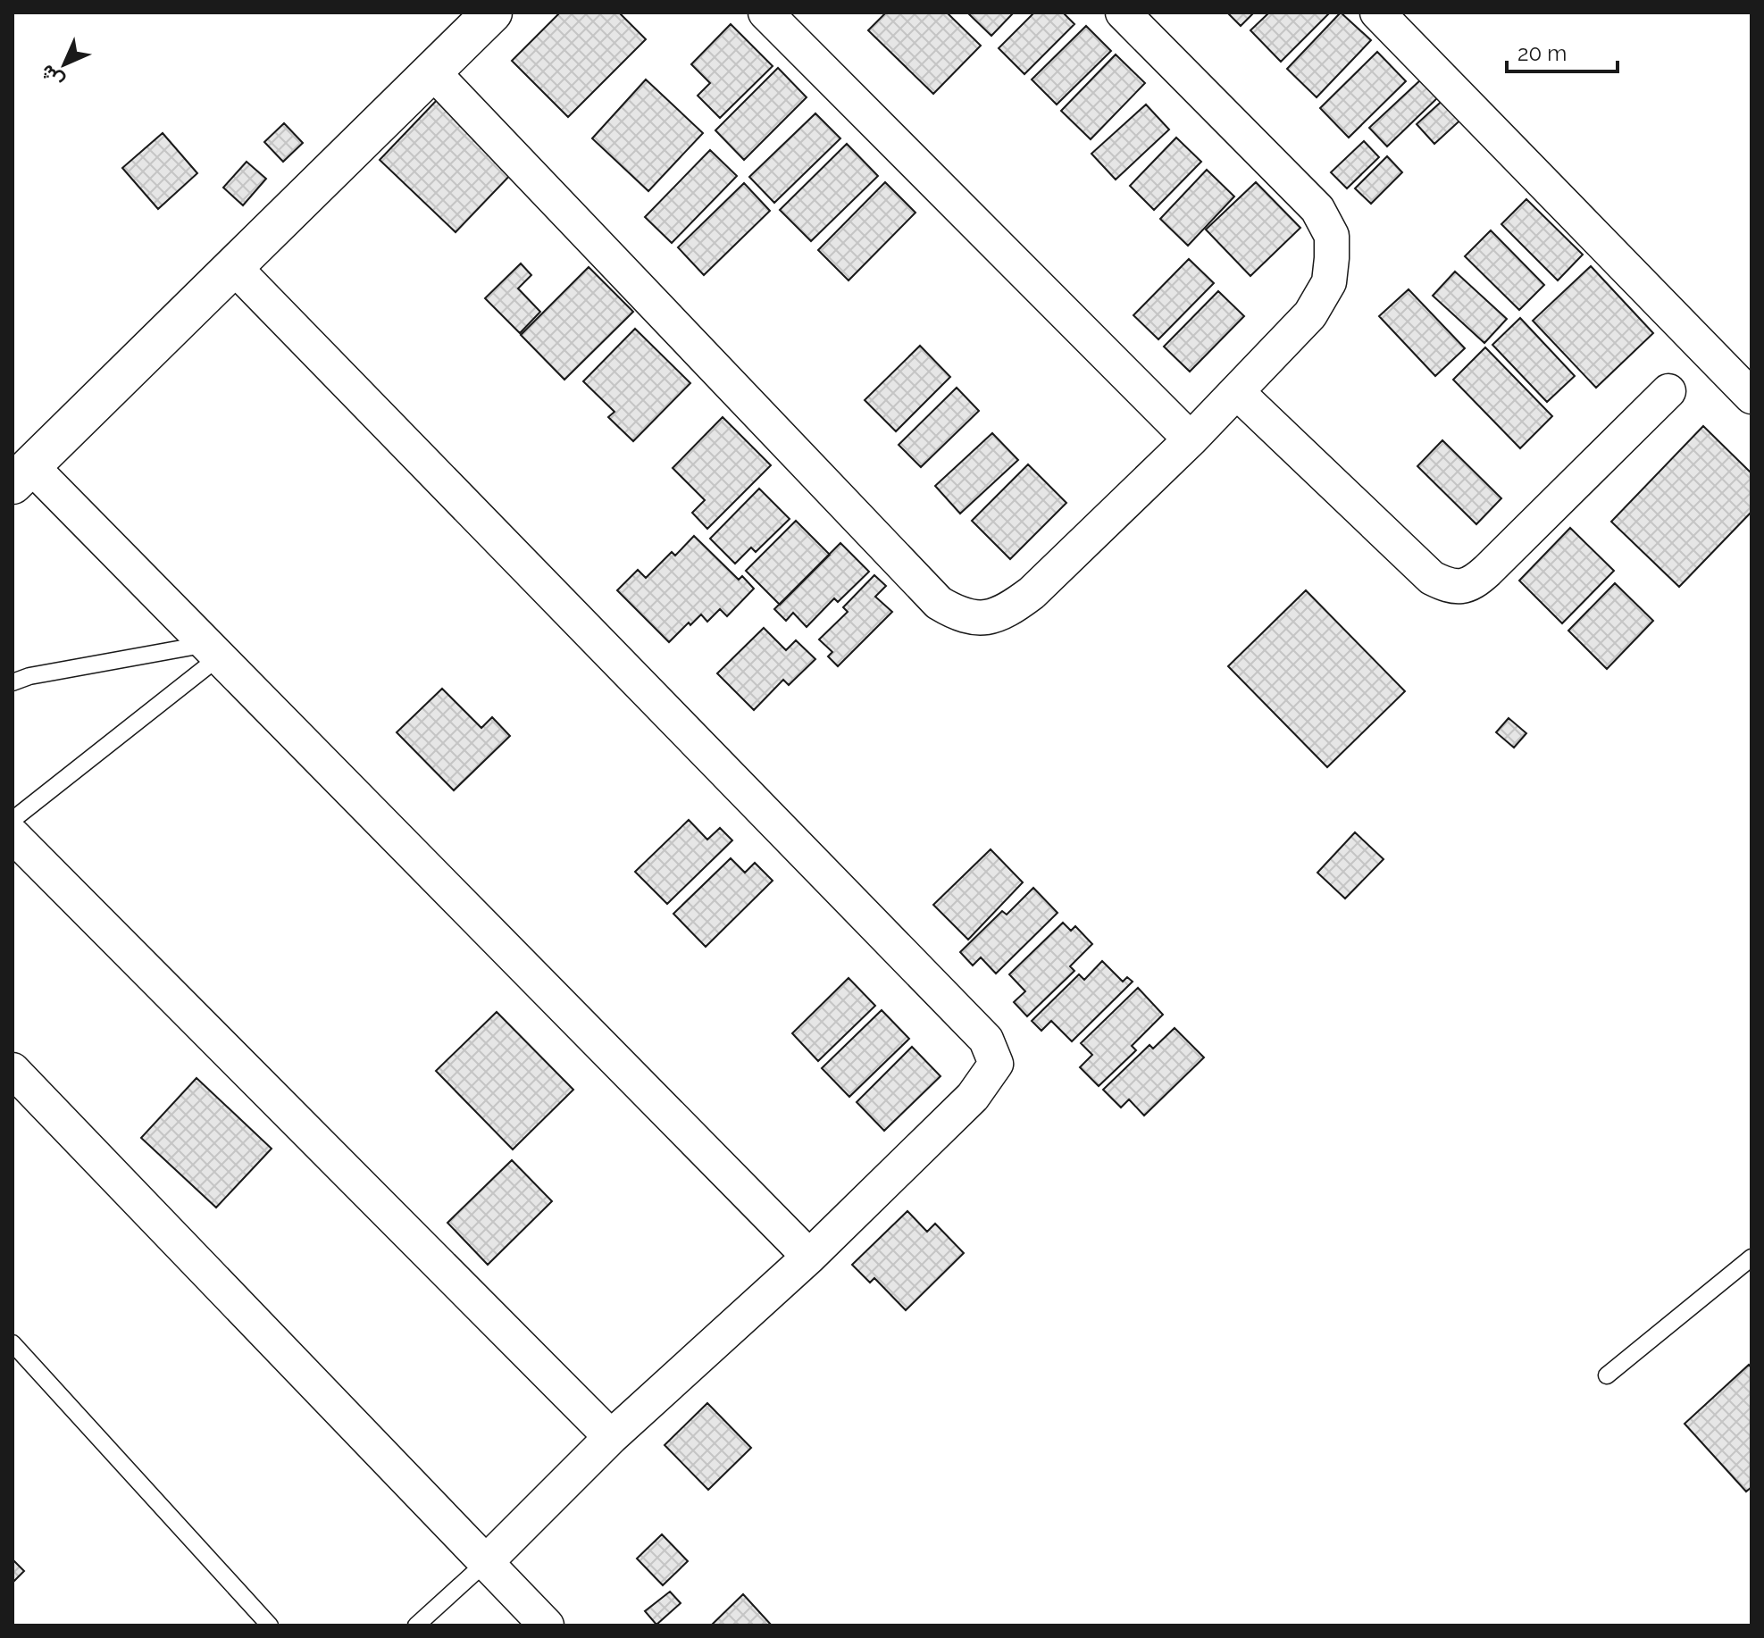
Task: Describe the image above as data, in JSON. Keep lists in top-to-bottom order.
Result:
{
  "scale_bar": "20 m",
  "north": "bottom left"
}
